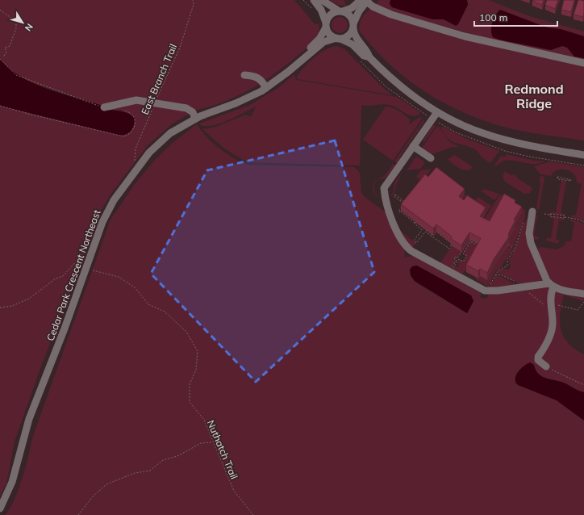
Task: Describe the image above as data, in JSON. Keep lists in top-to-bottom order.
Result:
{
  "streets": {
    "street": ["Cedar Park Crescent Northeast"],
    "path": ["East Branch Trail", "Nuthatch Trail"]
  },
  "districts": ["Redmond Ridge"],
  "scale_bar": "100 m",
  "north": "bottom right"
}
